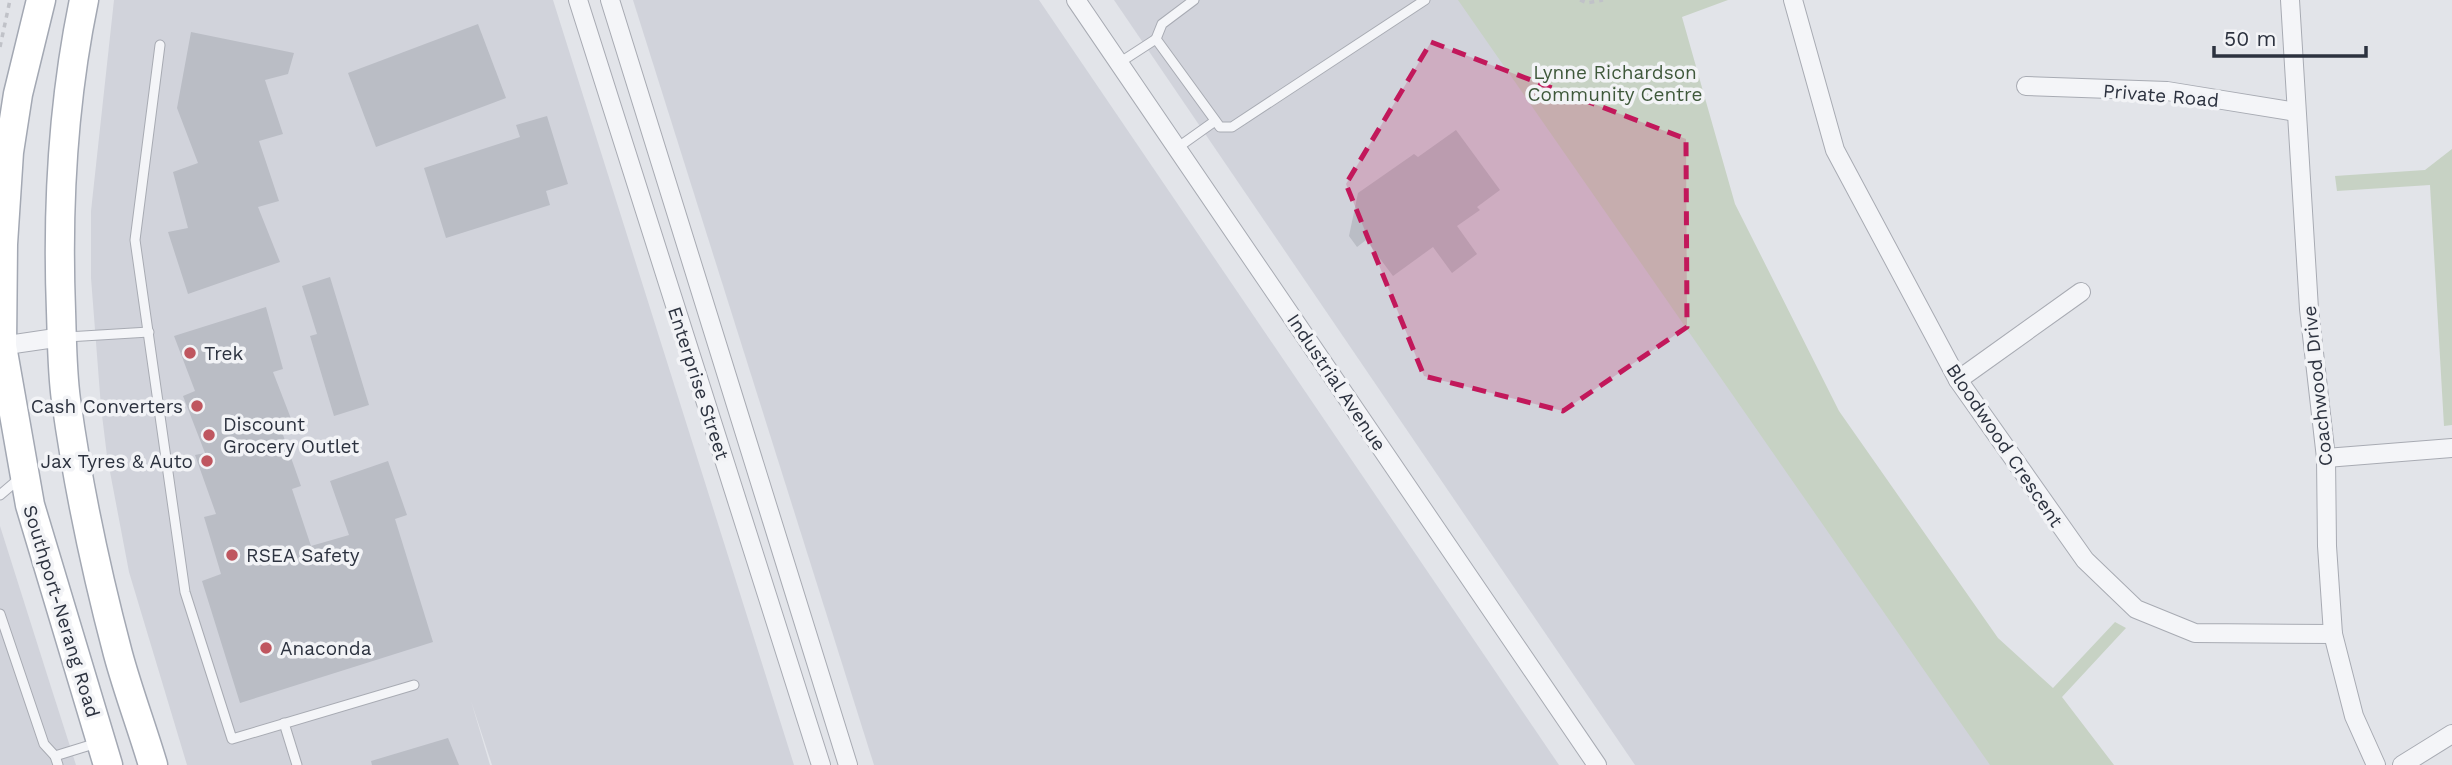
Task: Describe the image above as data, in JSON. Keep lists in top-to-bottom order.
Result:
{
  "streets": {
    "main road": ["Southport-Nerang Road"],
    "street": [
      "Private Road",
      "Industrial Avenue",
      "Enterprise Street",
      "Coachwood Drive",
      "Bloodwood Crescent"
    ]
  },
  "crossings": [
    ["Private Road", "Coachwood Drive"],
    ["Coachwood Drive", "Bloodwood Crescent"]
  ],
  "parks": ["Lynne Richardson Community Centre"],
  "places": [
    "Trek",
    "Cash Converters",
    "Discount Grocery Outlet",
    "Jax Tyres & Auto",
    "RSEA Safety",
    "Anaconda"
  ],
  "scale_bar": "50 m"
}
